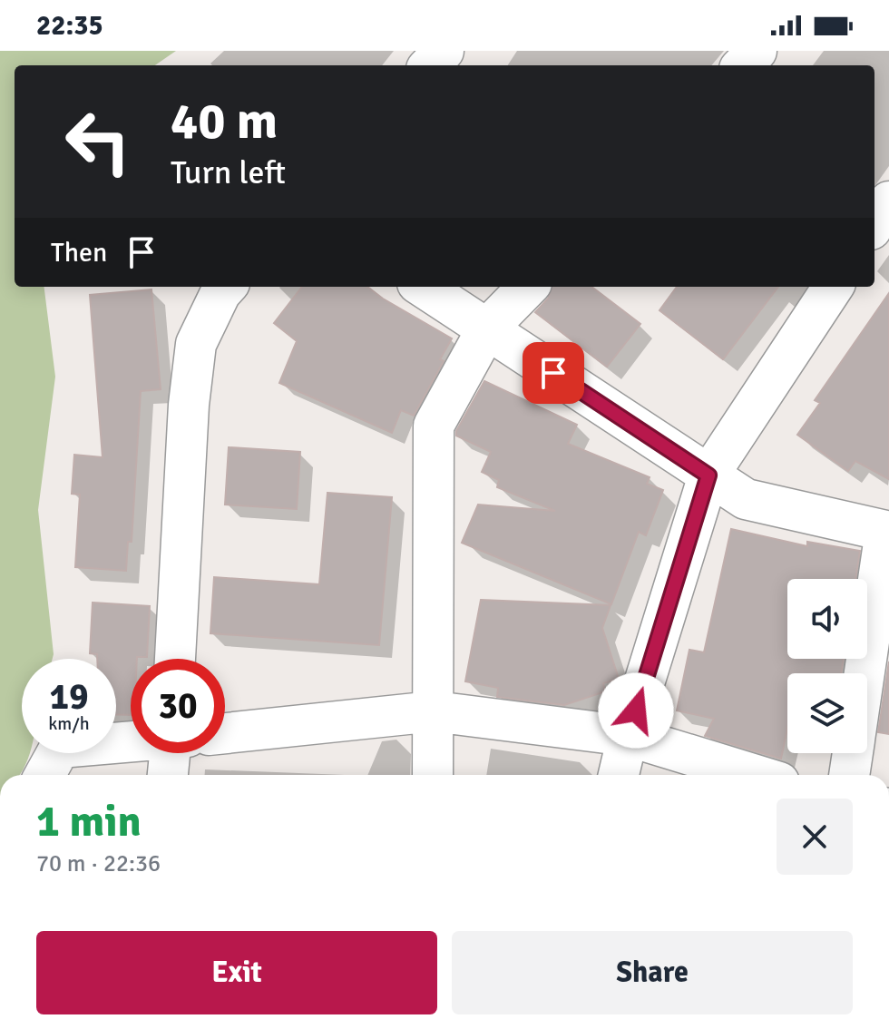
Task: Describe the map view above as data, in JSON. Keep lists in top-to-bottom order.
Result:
{
  "page": {
    "status": "22:35",
    "turn": ["40 m", "Turn left"],
    "then": "Then",
    "speed": "19 km/h",
    "limit": "30",
    "heading": ["1 min", "70 m · 22:36"],
    "buttons": ["Exit", "Share"]
  }
}
